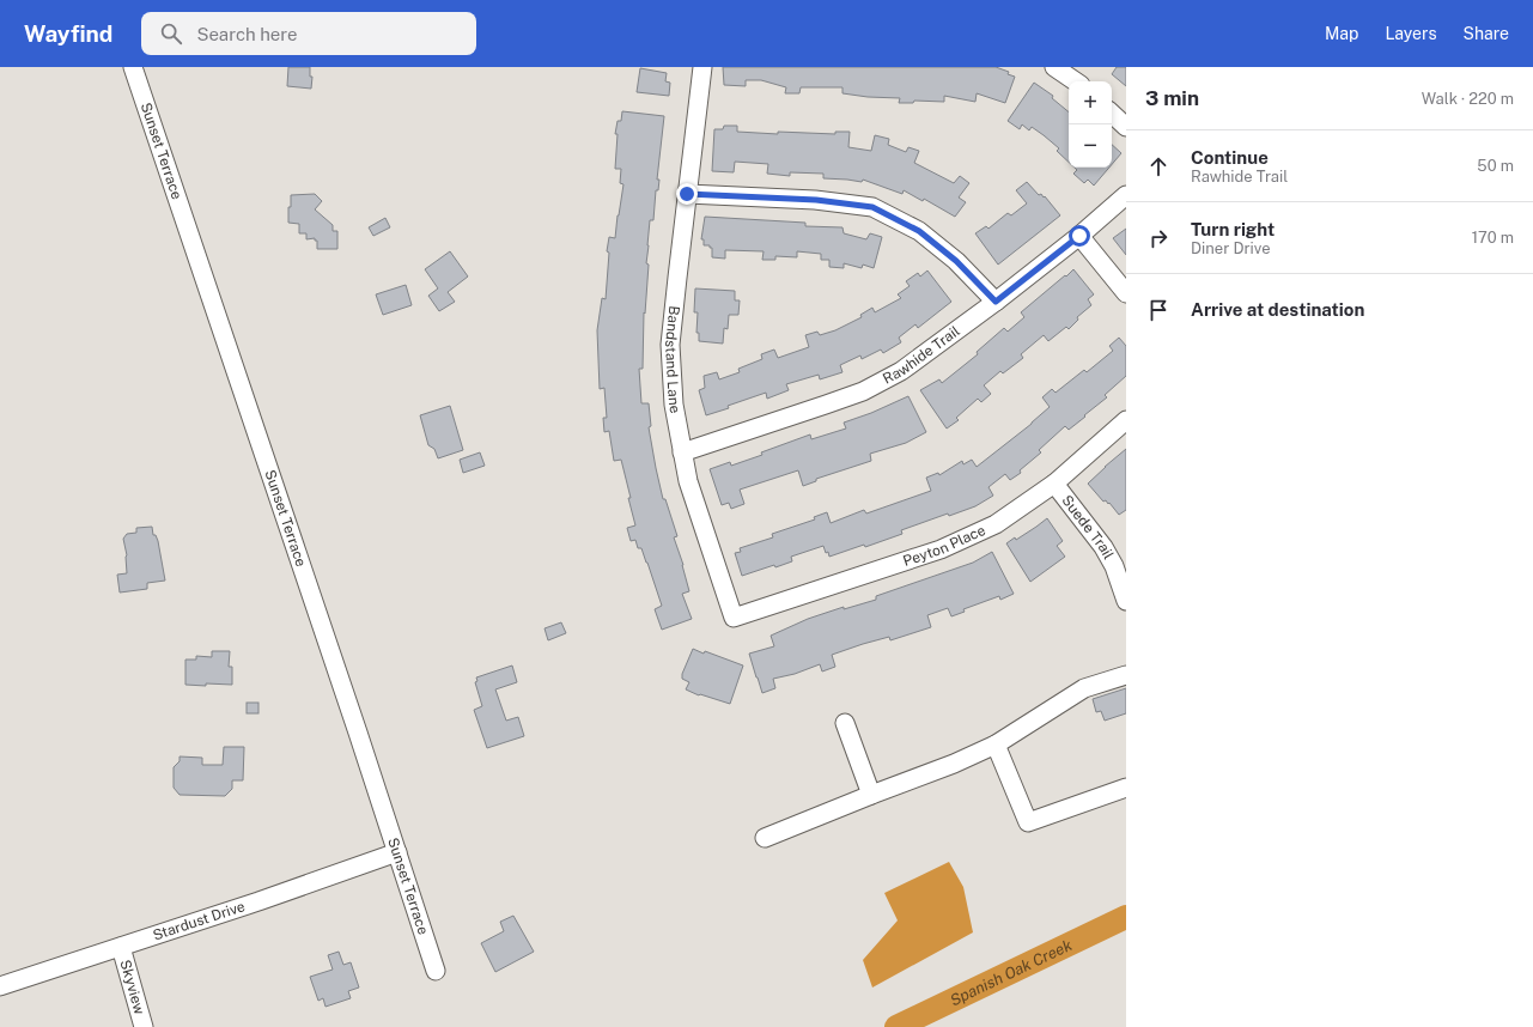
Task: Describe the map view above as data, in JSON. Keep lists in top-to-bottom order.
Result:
{
  "streets": {
    "street": [
      "Sunset Terrace",
      "Rawhide Trail",
      "Bandstand Lane",
      "Suede Trail",
      "Peyton Place",
      "Stardust Drive",
      "Skyview"
    ]
  },
  "crossings": [
    ["Sunset Terrace", "Stardust Drive"],
    ["Rawhide Trail", "Bandstand Lane"],
    ["Bandstand Lane", "Peyton Place"],
    ["Suede Trail", "Peyton Place"],
    ["Stardust Drive", "Skyview"]
  ],
  "water": ["Spanish Oak Creek"],
  "page": {
    "header": "Wayfind",
    "search": "Search here",
    "nav": ["Map", "Layers", "Share"],
    "heading": ["3 min", "Walk · 220 m"],
    "map_buttons": ["+", "−"],
    "list": [
      ["Continue", "Rawhide Trail", "50 m"],
      ["Turn right", "Diner Drive", "170 m"],
      "Arrive at destination"
    ]
  }
}
